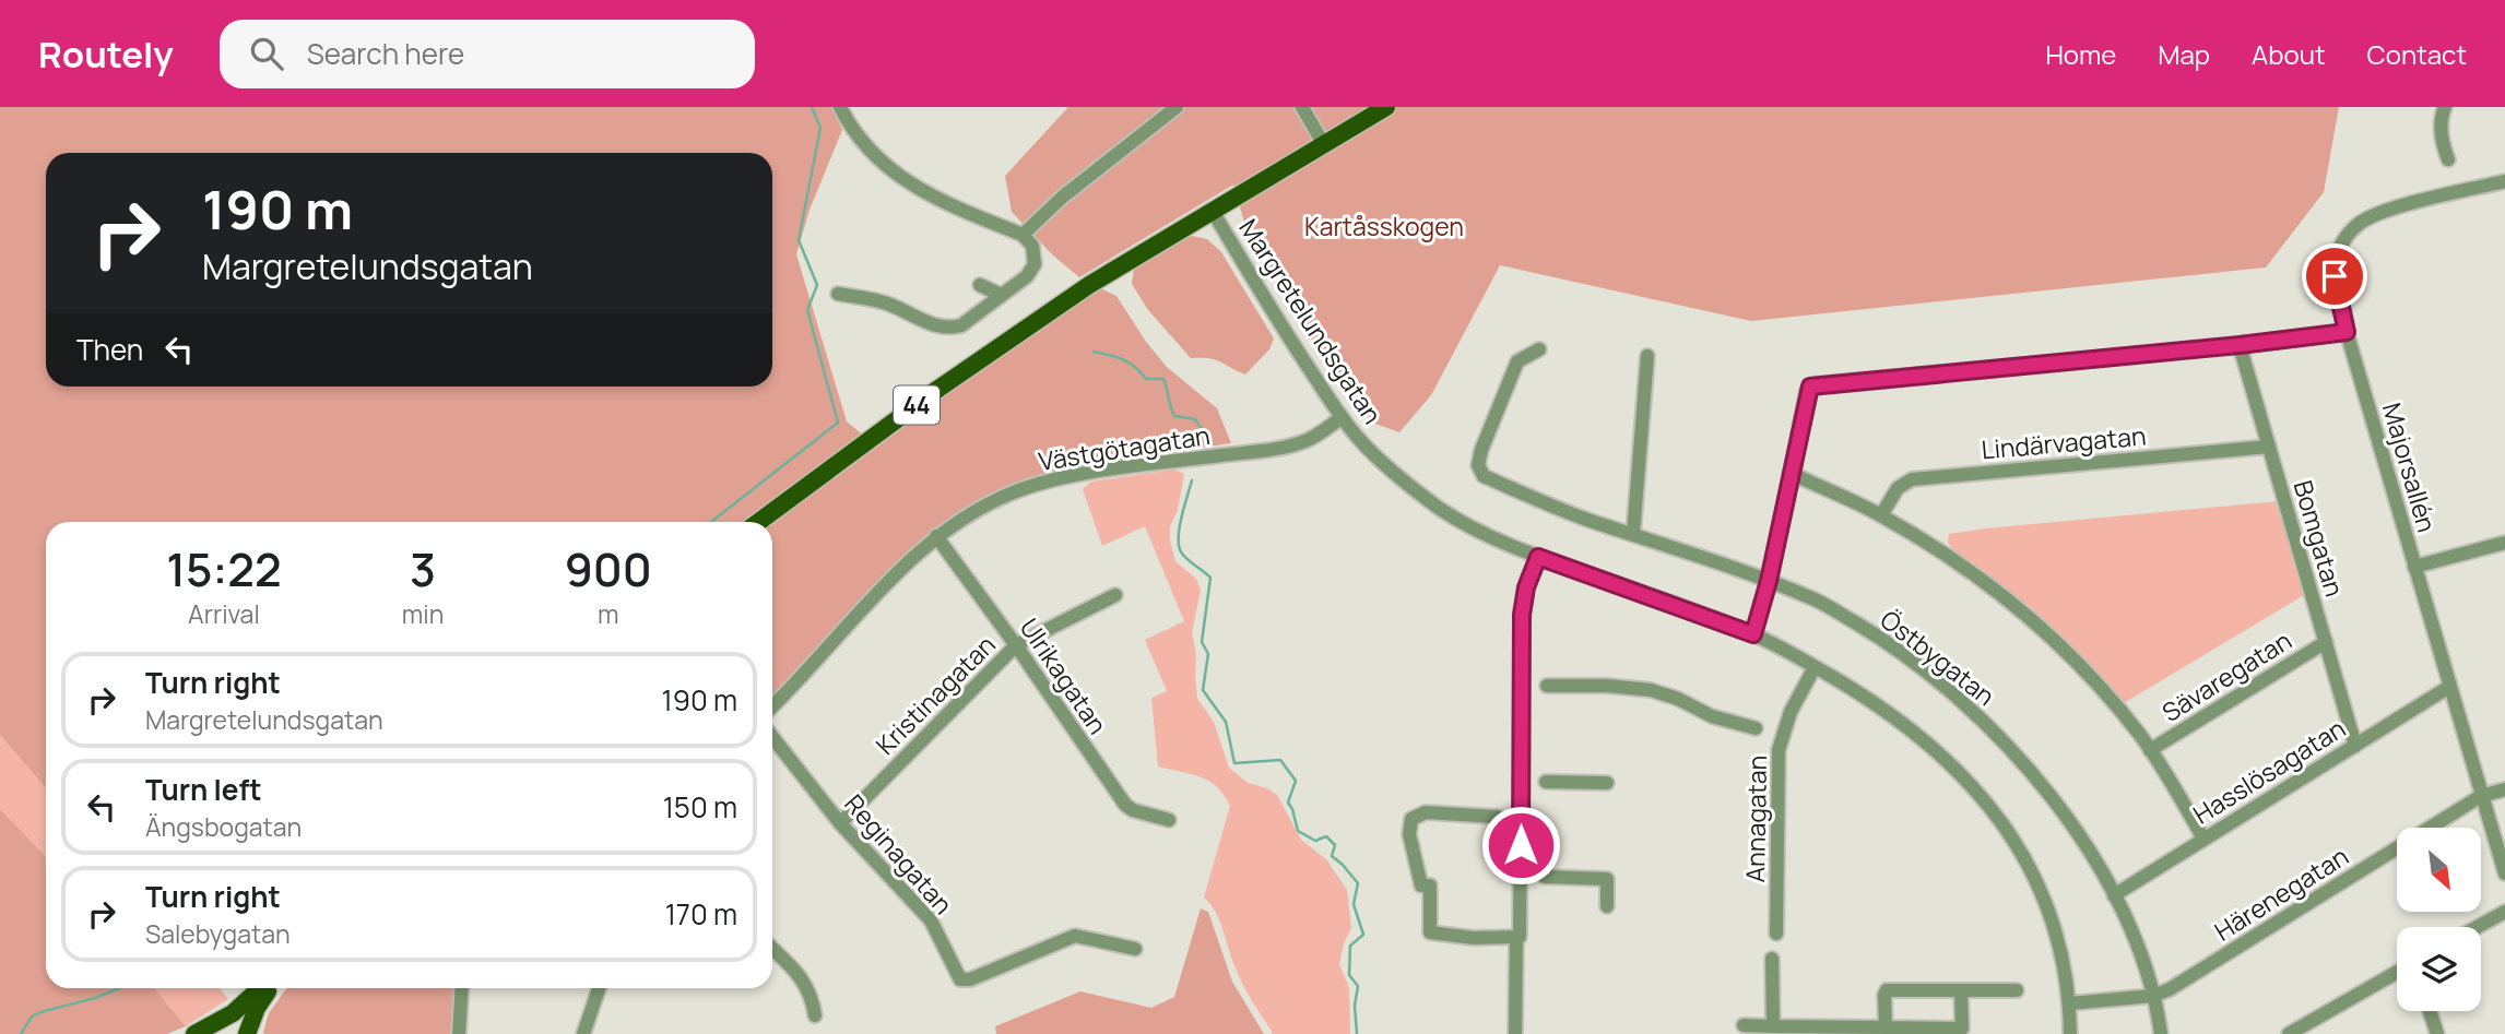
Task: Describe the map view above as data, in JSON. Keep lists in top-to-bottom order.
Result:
{
  "streets": {
    "main road": ["44"],
    "street": [
      "Margretelundsgatan",
      "Lindärvagatan",
      "Västgötagatan",
      "Majorsallén",
      "Bomgatan",
      "Östbygatan",
      "Ulrikagatan",
      "Sävaregatan",
      "Kristinagatan",
      "Hasslösagatan",
      "Annagatan",
      "Reginagatan",
      "Härenegatan"
    ]
  },
  "crossings": [
    ["Margretelundsgatan", "44"],
    ["Margretelundsgatan", "Västgötagatan"],
    ["Margretelundsgatan", "Annagatan"],
    ["Margretelundsgatan", "Härenegatan"],
    ["Lindärvagatan", "Bomgatan"],
    ["Västgötagatan", "Ulrikagatan"],
    ["Majorsallén", "Hasslösagatan"],
    ["Majorsallén", "Härenegatan"],
    ["Bomgatan", "Sävaregatan"],
    ["Bomgatan", "Hasslösagatan"],
    ["Östbygatan", "Hasslösagatan"],
    ["Östbygatan", "Härenegatan"],
    ["Ulrikagatan", "Kristinagatan"],
    ["Kristinagatan", "Reginagatan"]
  ],
  "parks": ["Kartåsskogen"],
  "north": "bottom right",
  "page": {
    "header": "Routely",
    "search": "Search here",
    "nav": [
      "Home",
      "Map",
      "About",
      "Contact"
    ],
    "turn": ["190 m", "Margretelundsgatan"],
    "then": "Then",
    "eta": [
      "15:22",
      "Arrival",
      "3",
      "min",
      "900",
      "m"
    ],
    "list": [
      {
        "name": "Turn right",
        "note": "Margretelundsgatan",
        "value": "190 m"
      },
      {
        "name": "Turn left",
        "note": "Ängsbogatan",
        "value": "150 m"
      },
      {
        "name": "Turn right",
        "note": "Salebygatan",
        "value": "170 m"
      }
    ]
  }
}
